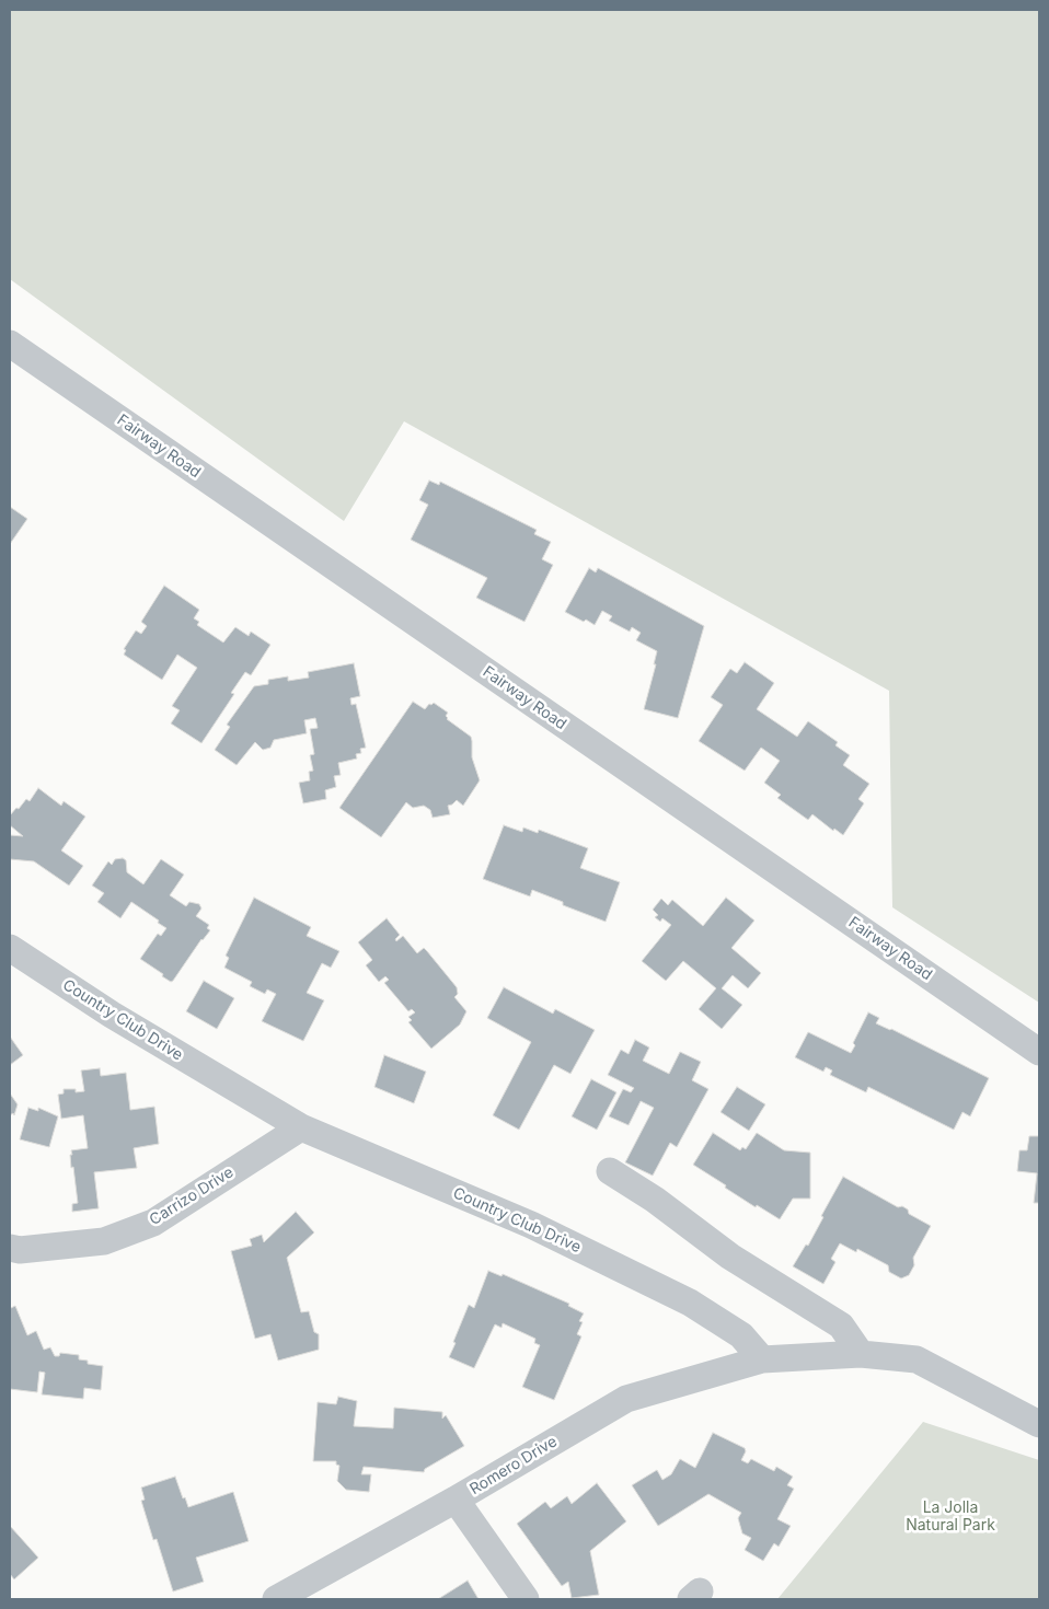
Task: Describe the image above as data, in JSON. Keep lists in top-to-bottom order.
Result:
{
  "streets": {
    "street": [
      "Fairway Road",
      "Country Club Drive",
      "Carrizo Drive",
      "Romero Drive"
    ]
  },
  "crossings": [
    ["Country Club Drive", "Carrizo Drive"],
    ["Country Club Drive", "Romero Drive"]
  ],
  "parks": ["La Jolla Natural Park"]
}
